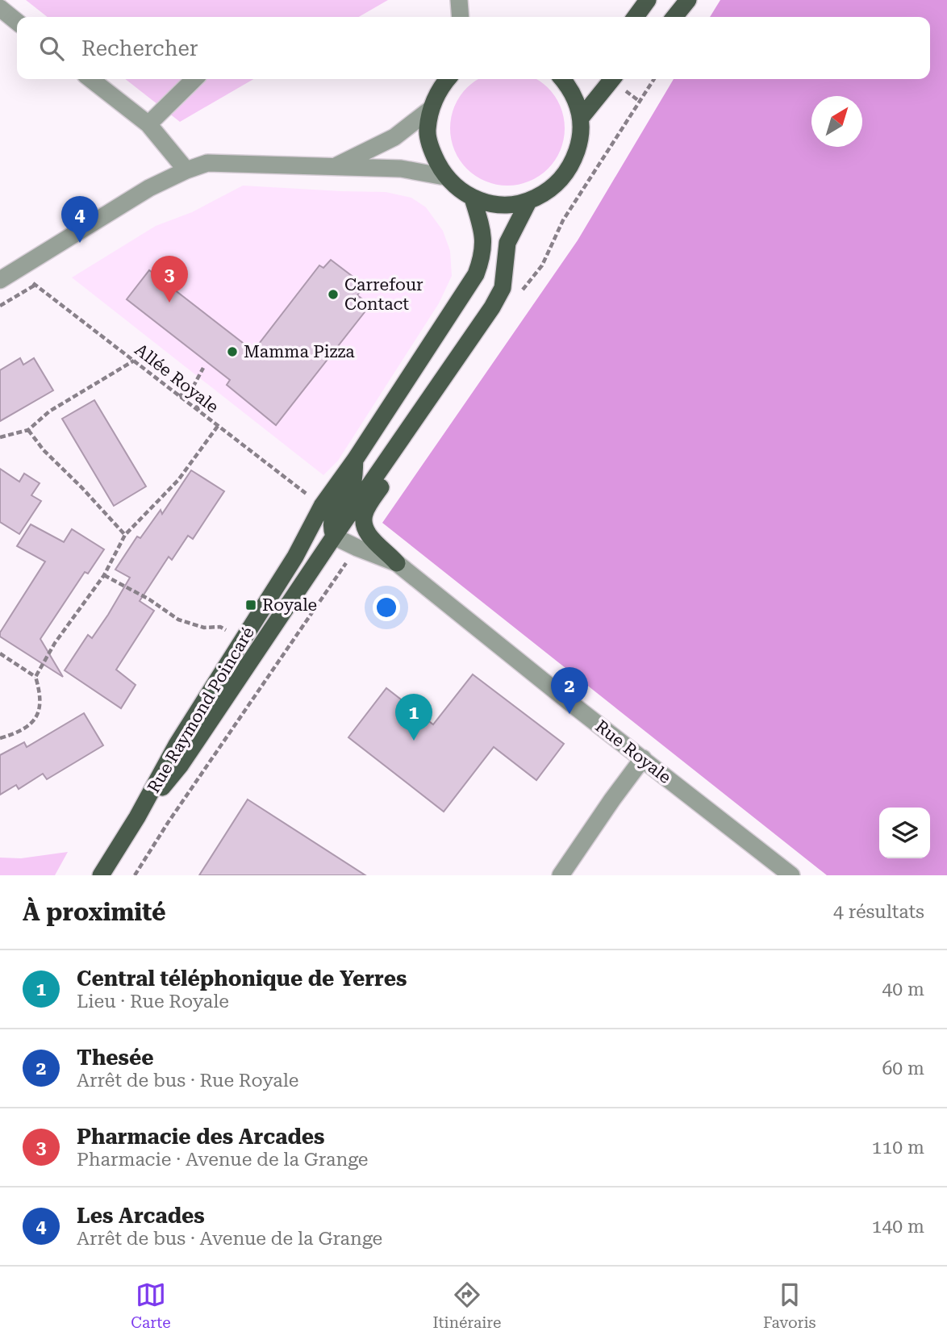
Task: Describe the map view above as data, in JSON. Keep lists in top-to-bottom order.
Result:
{
  "streets": {
    "main road": ["Rue Raymond Poincaré"],
    "street": ["Rue Royale"],
    "path": ["Allée Royale"]
  },
  "crossings": [
    ["Allée Royale", "Rue Raymond Poincaré"],
    ["Rue Raymond Poincaré", "Rue Royale"]
  ],
  "places": {
    "other": ["Carrefour Contact", "Mamma Pizza"],
    "transit": ["Royale"]
  },
  "north": "top right",
  "page": {
    "search": "Rechercher",
    "pins": [
      "4",
      "3",
      "2",
      "1"
    ],
    "heading": ["À proximité", "4 résultats"],
    "list": [
      {
        "mark": "1",
        "name": "Central téléphonique de Yerres",
        "note": "Lieu · Rue Royale",
        "value": "40 m"
      },
      {
        "mark": "2",
        "name": "Thesée",
        "note": "Arrêt de bus · Rue Royale",
        "value": "60 m"
      },
      {
        "mark": "3",
        "name": "Pharmacie des Arcades",
        "note": "Pharmacie · Avenue de la Grange",
        "value": "110 m"
      },
      {
        "mark": "4",
        "name": "Les Arcades",
        "note": "Arrêt de bus · Avenue de la Grange",
        "value": "140 m"
      }
    ],
    "nav": ["Carte", "Itinéraire", "Favoris"]
  }
}
